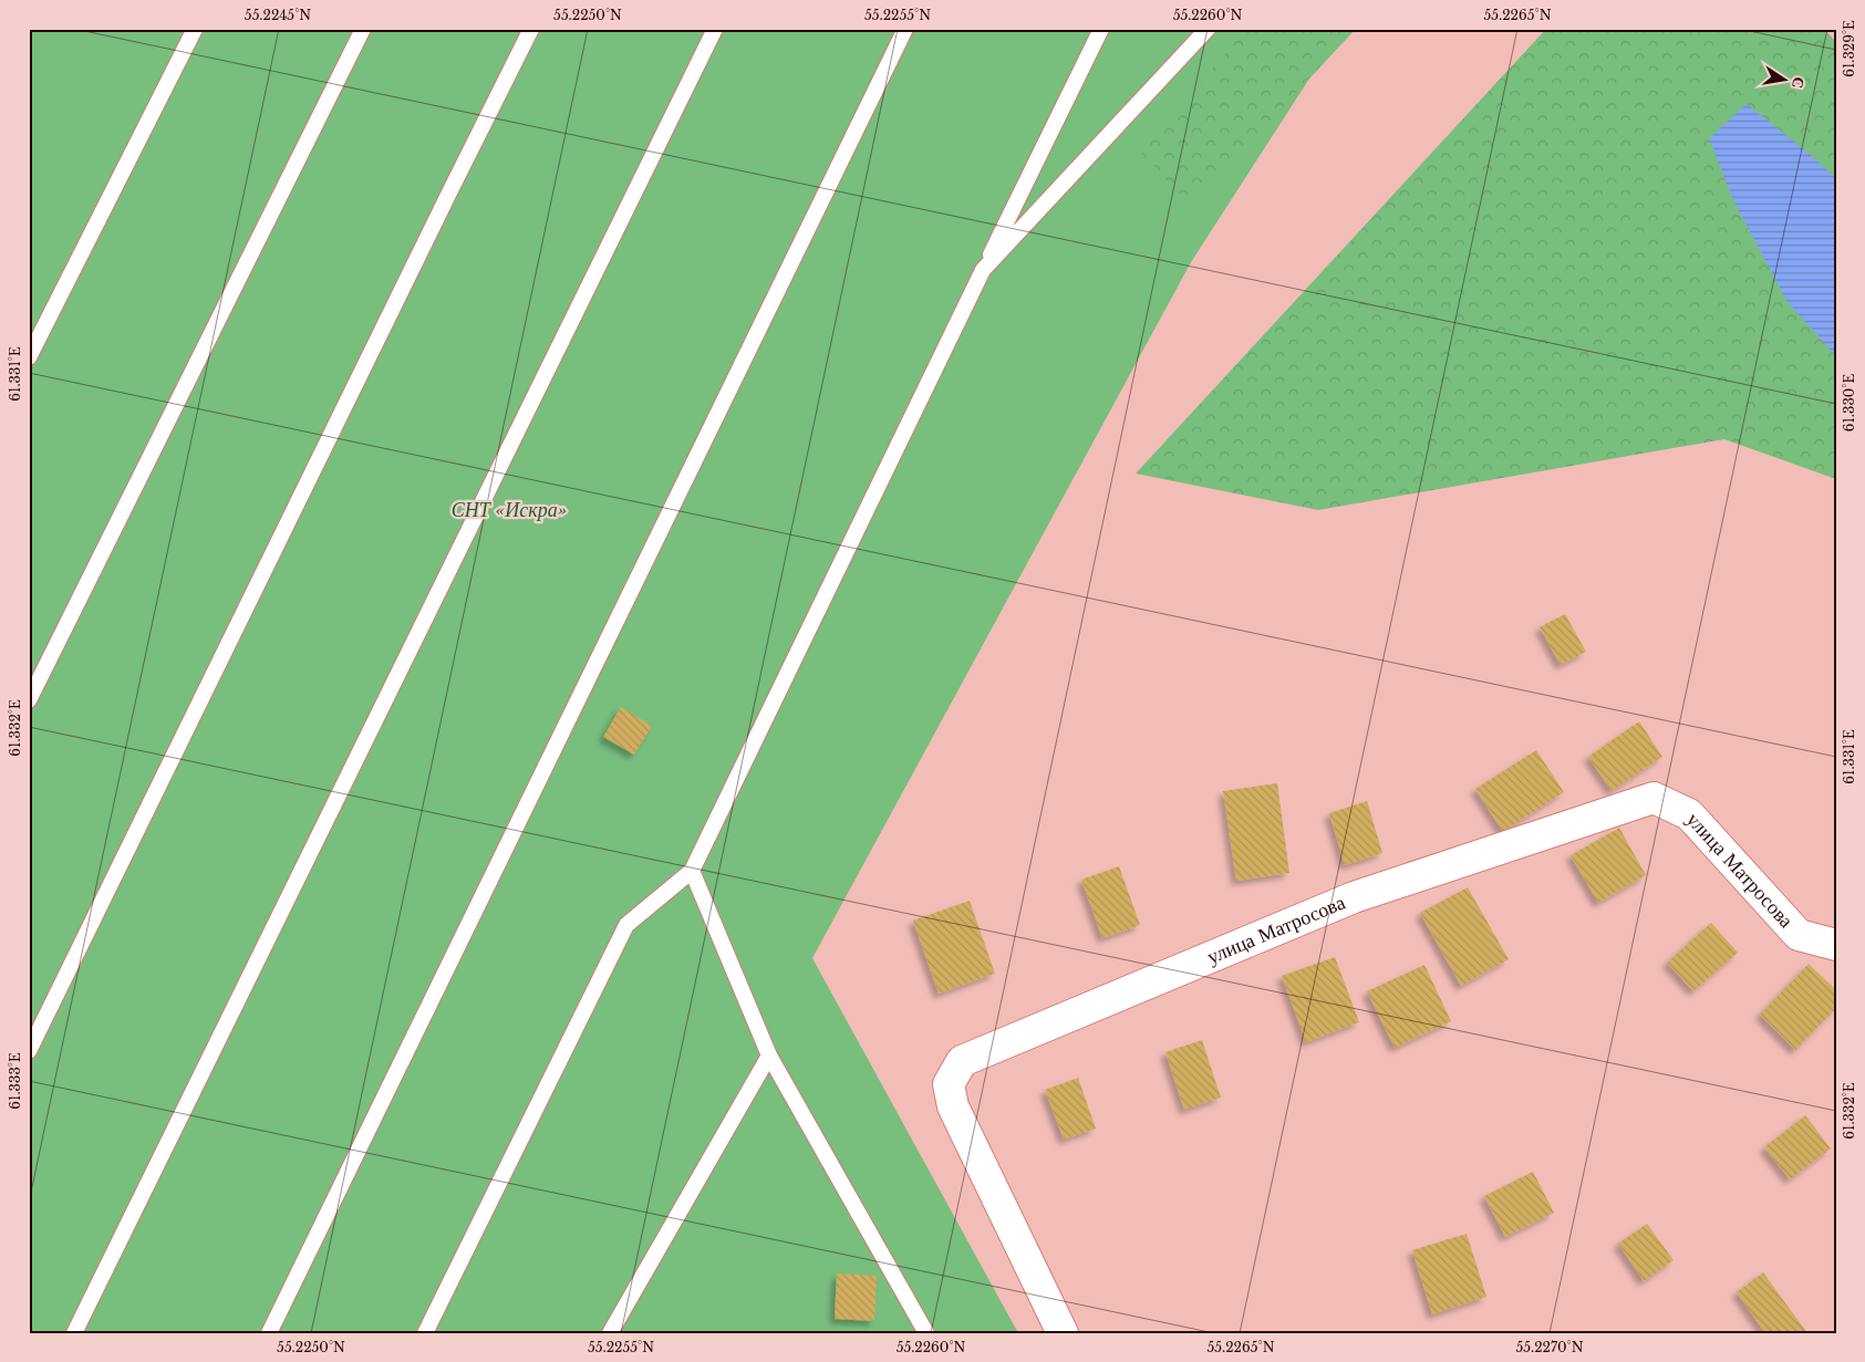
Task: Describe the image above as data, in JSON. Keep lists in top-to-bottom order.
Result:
{
  "streets": {
    "street": ["улица Матросова"]
  },
  "parks": ["СНТ «Искра»"],
  "north": "right",
  "coordinates": [
    "55.2245°N",
    "55.2250°N",
    "55.2255°N",
    "55.2260°N",
    "55.2265°N",
    "61.329°E",
    "61.331°E",
    "61.330°E",
    "61.332°E",
    "61.333°E",
    "55.2270°N"
  ]
}
